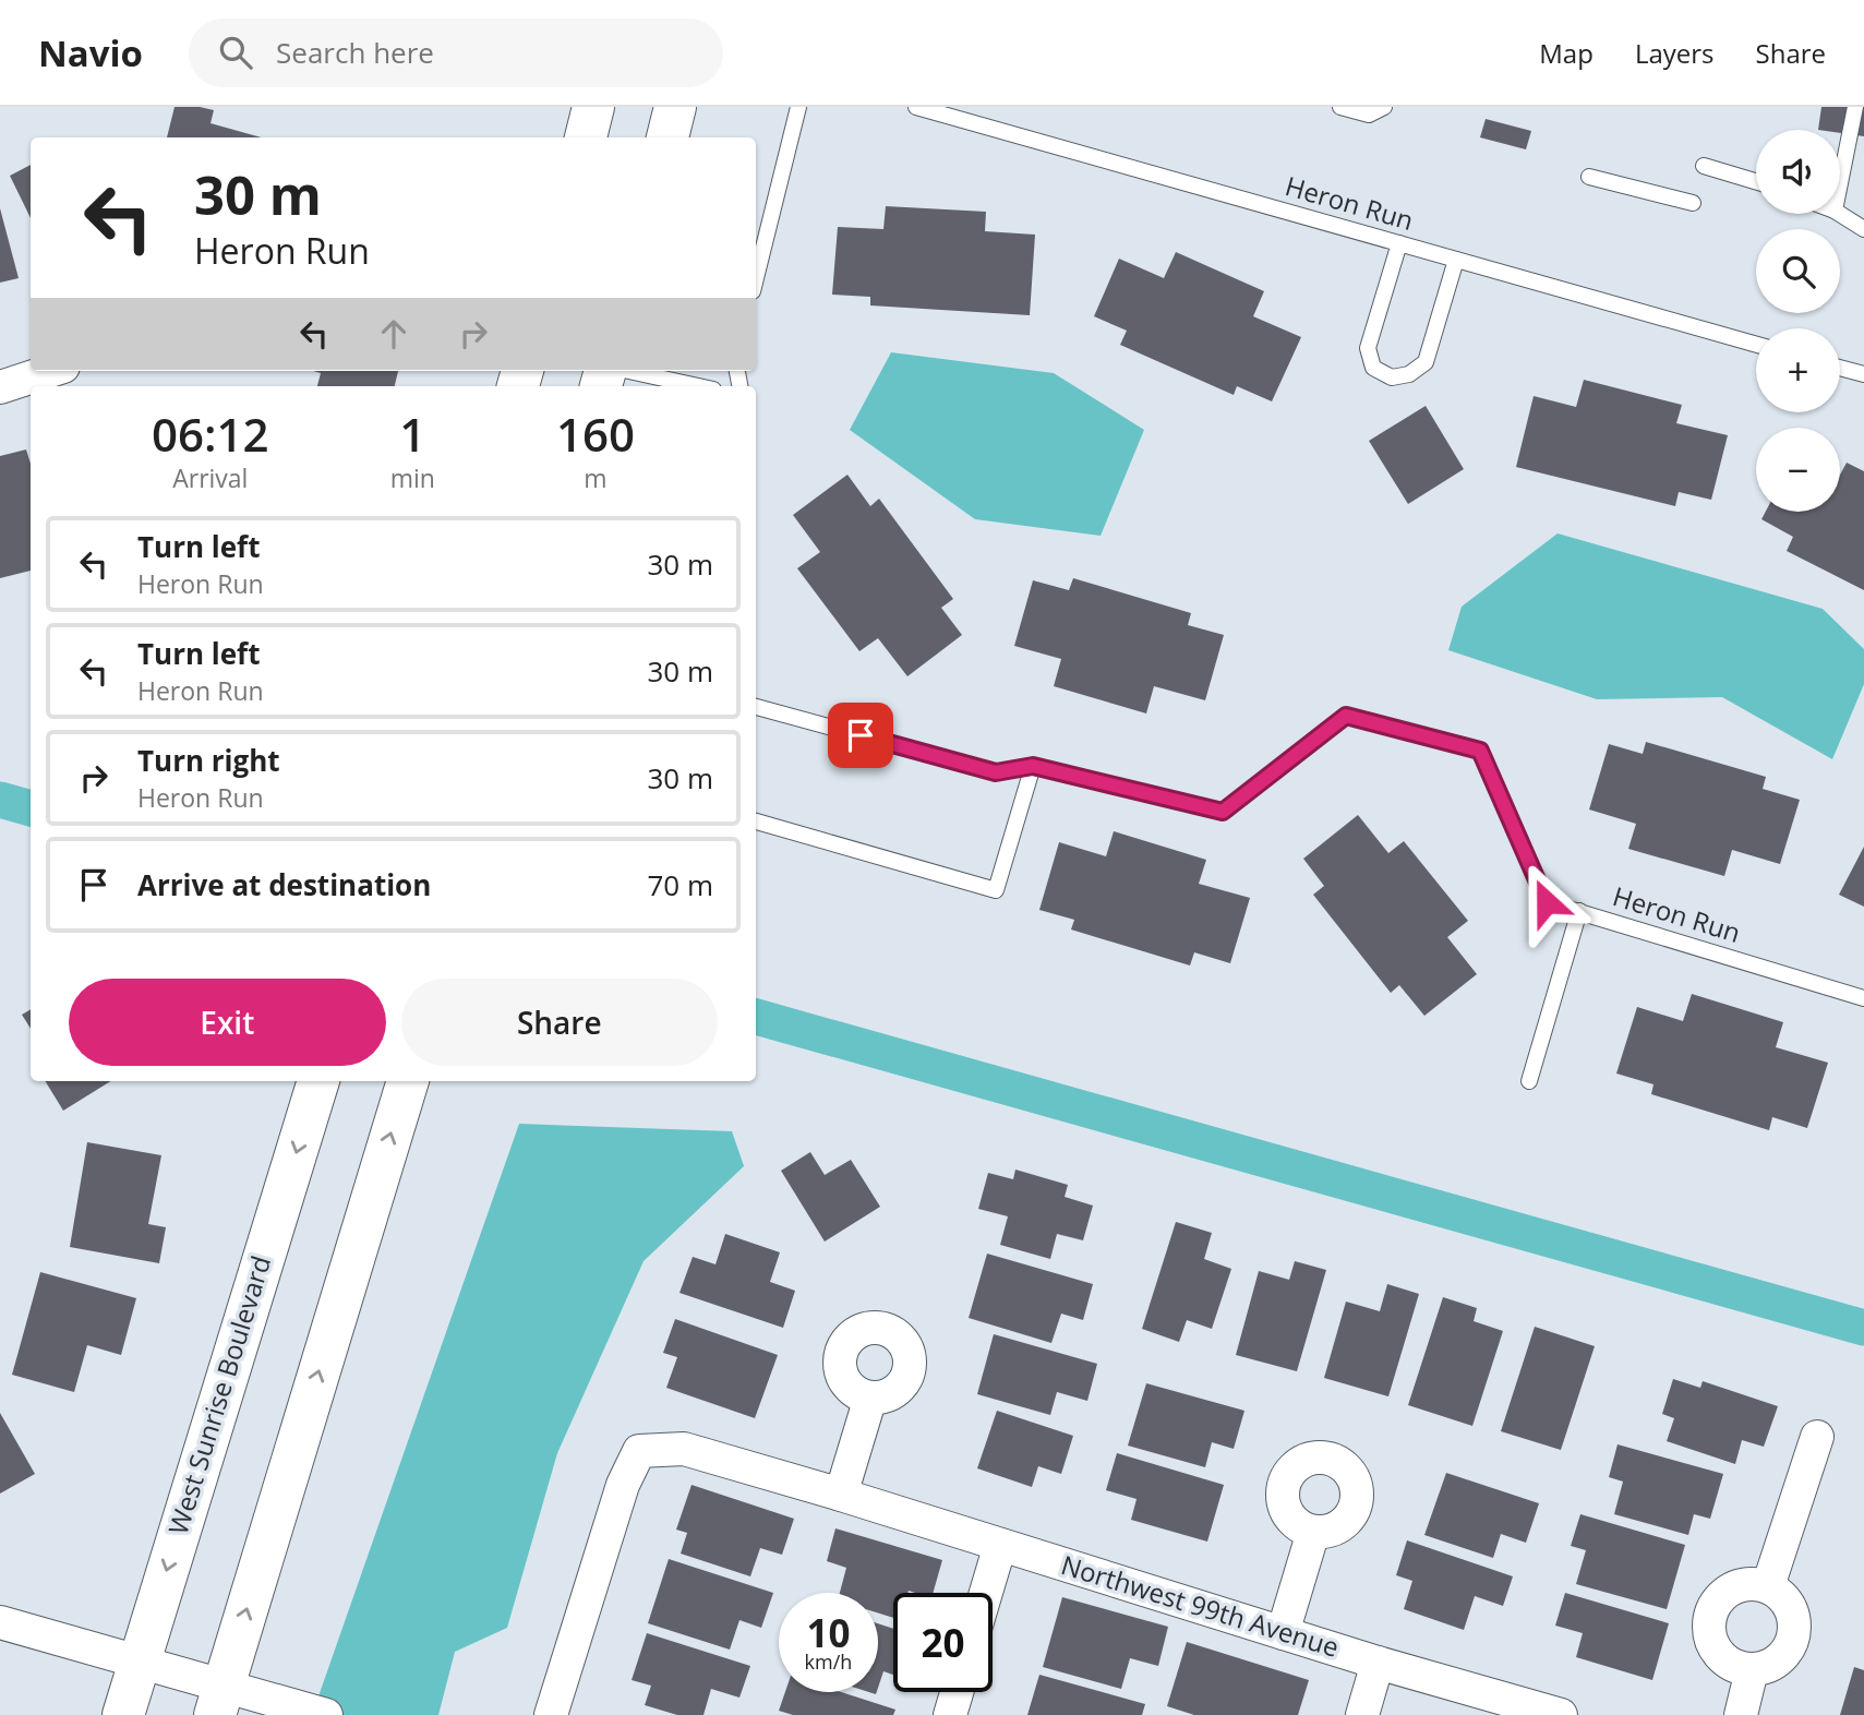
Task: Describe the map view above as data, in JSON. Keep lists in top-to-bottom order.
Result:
{
  "streets": {
    "highway": ["West Sunrise Boulevard"],
    "street": ["Northwest 99th Avenue"],
    "lane": ["Heron Run"]
  },
  "page": {
    "header": "Navio",
    "search": "Search here",
    "nav": ["Map", "Layers", "Share"],
    "map_buttons": ["+", "−"],
    "turn": ["30 m", "Heron Run"],
    "eta": [
      "06:12",
      "Arrival",
      "1",
      "min",
      "160",
      "m"
    ],
    "list": [
      {
        "name": "Turn left",
        "note": "Heron Run",
        "value": "30 m"
      },
      {
        "name": "Turn left",
        "note": "Heron Run",
        "value": "30 m"
      },
      {
        "name": "Turn right",
        "note": "Heron Run",
        "value": "30 m"
      },
      {
        "name": "Arrive at destination",
        "value": "70 m"
      }
    ],
    "buttons": ["Exit", "Share"],
    "speed": "10 km/h",
    "limit": "20"
  }
}
